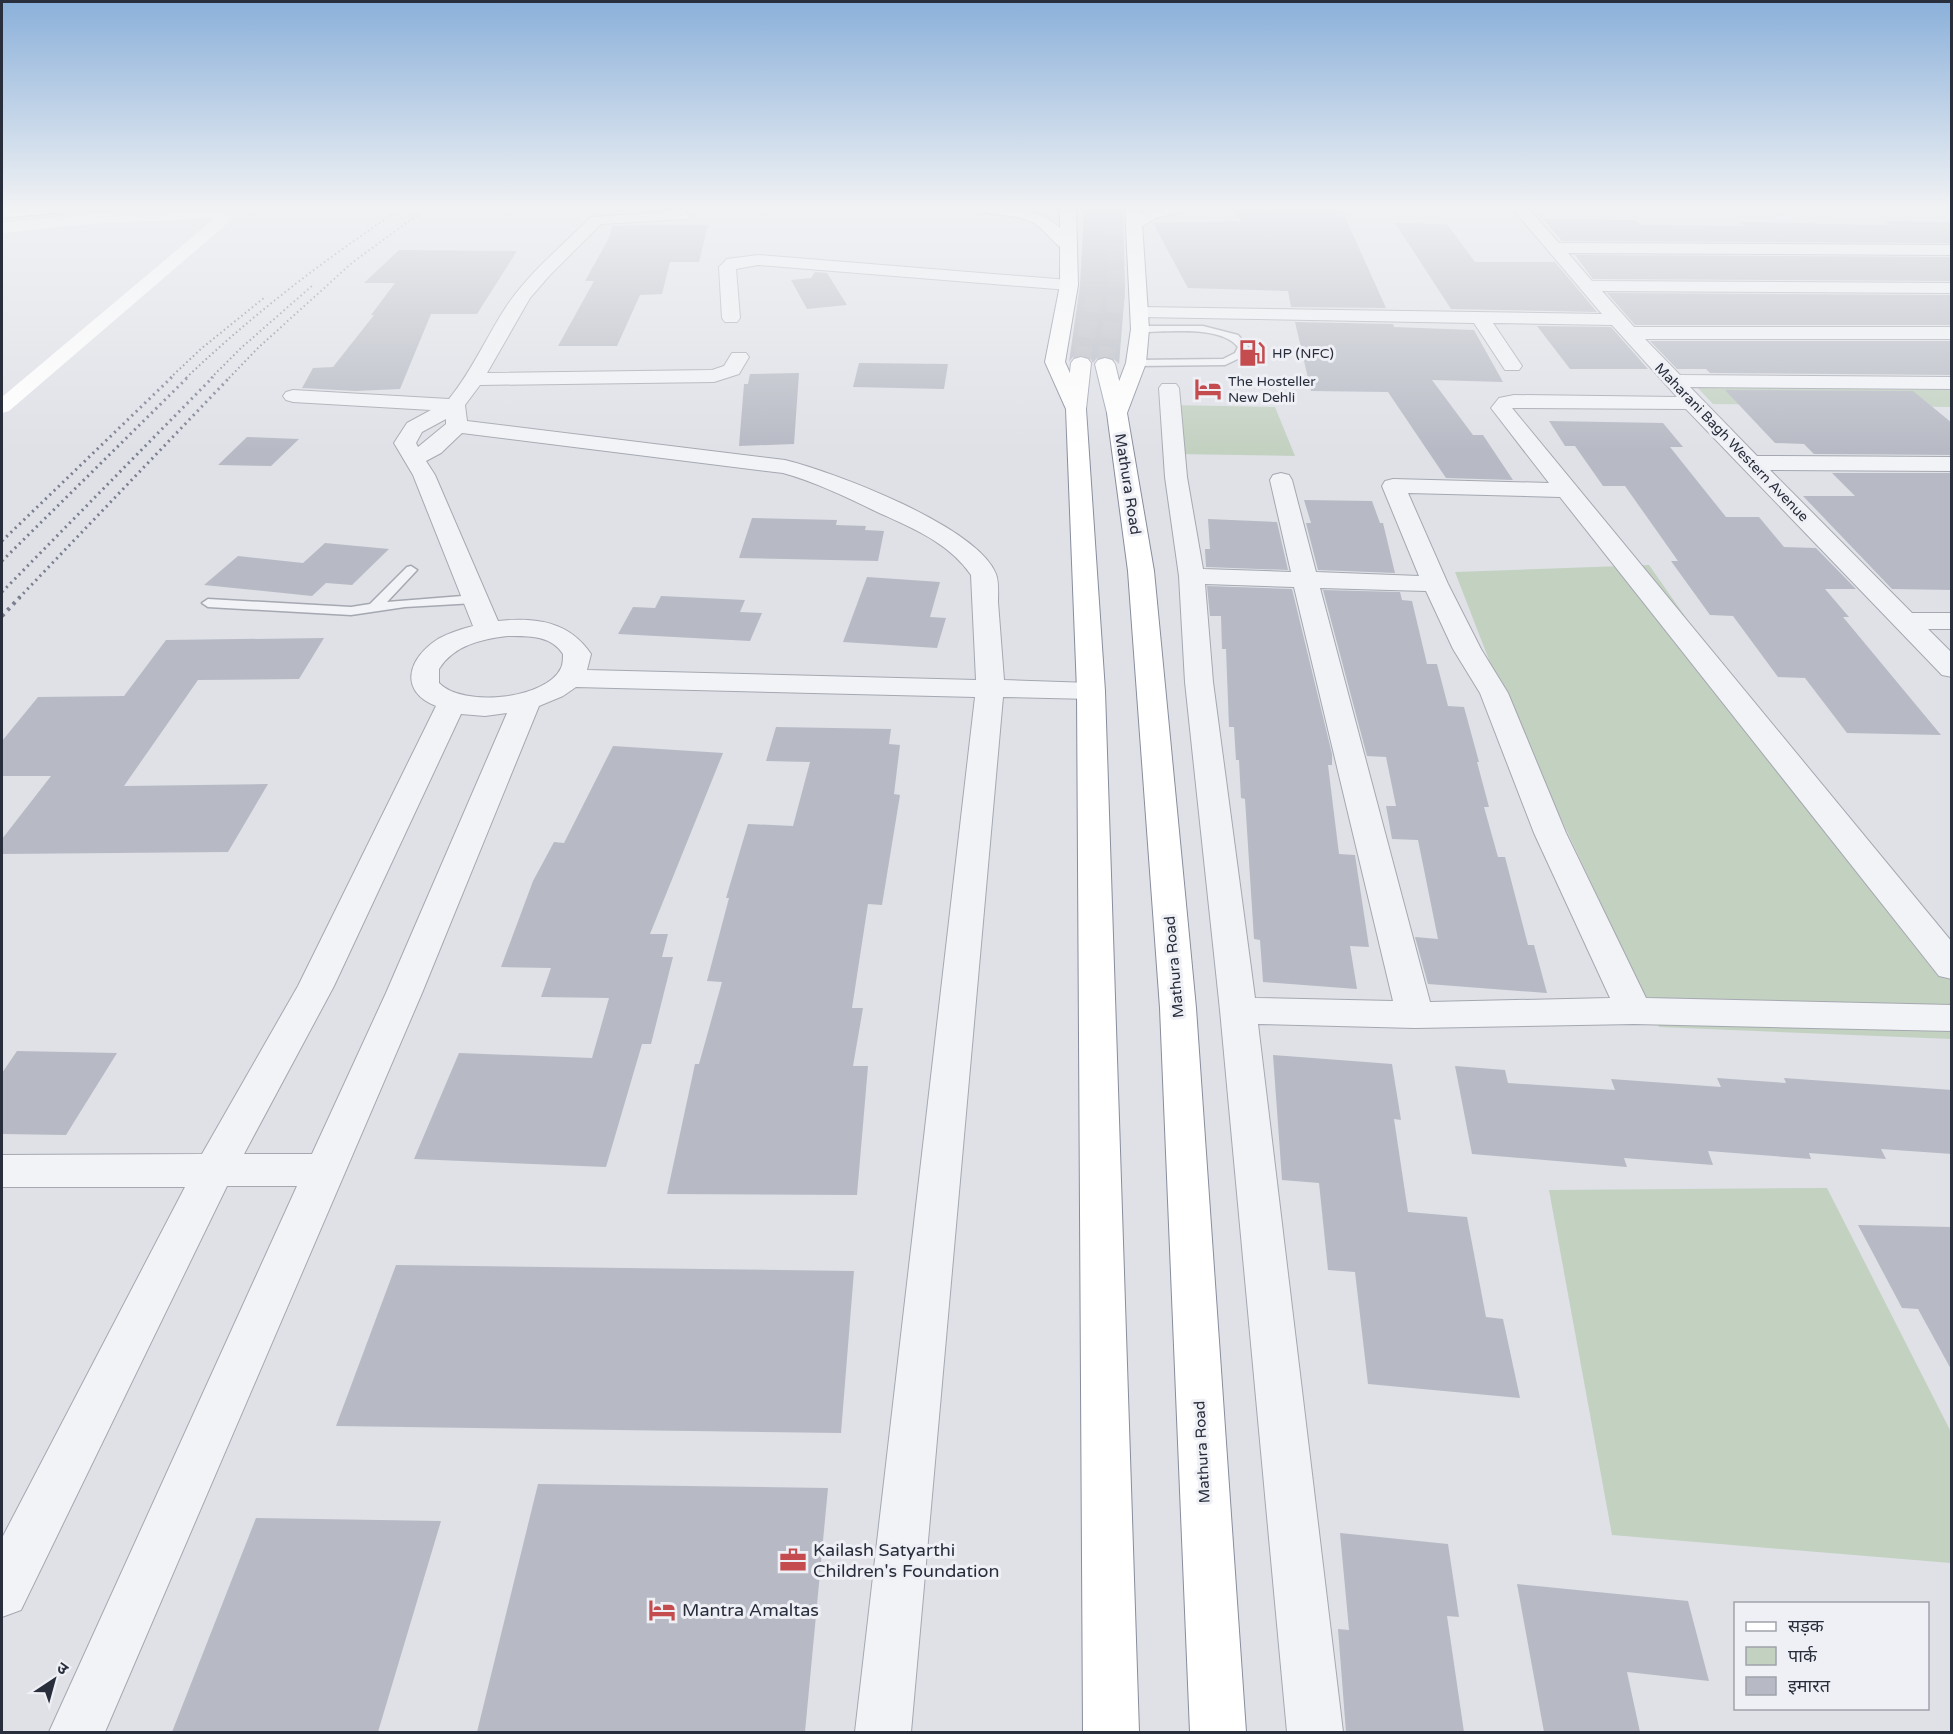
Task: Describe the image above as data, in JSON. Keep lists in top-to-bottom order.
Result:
{
  "streets": {
    "main road": ["Mathura Road"],
    "street": ["Maharani Bagh Western Avenue"]
  },
  "places": {
    "fuel station": ["HP (NFC)"],
    "hotel": ["The Hosteller New Dehli", "Mantra Amaltas"],
    "office": ["Kailash Satyarthi Children's Foundation"]
  },
  "legend": ["सड़क", "पार्क", "इमारत"],
  "north": "top right"
}
